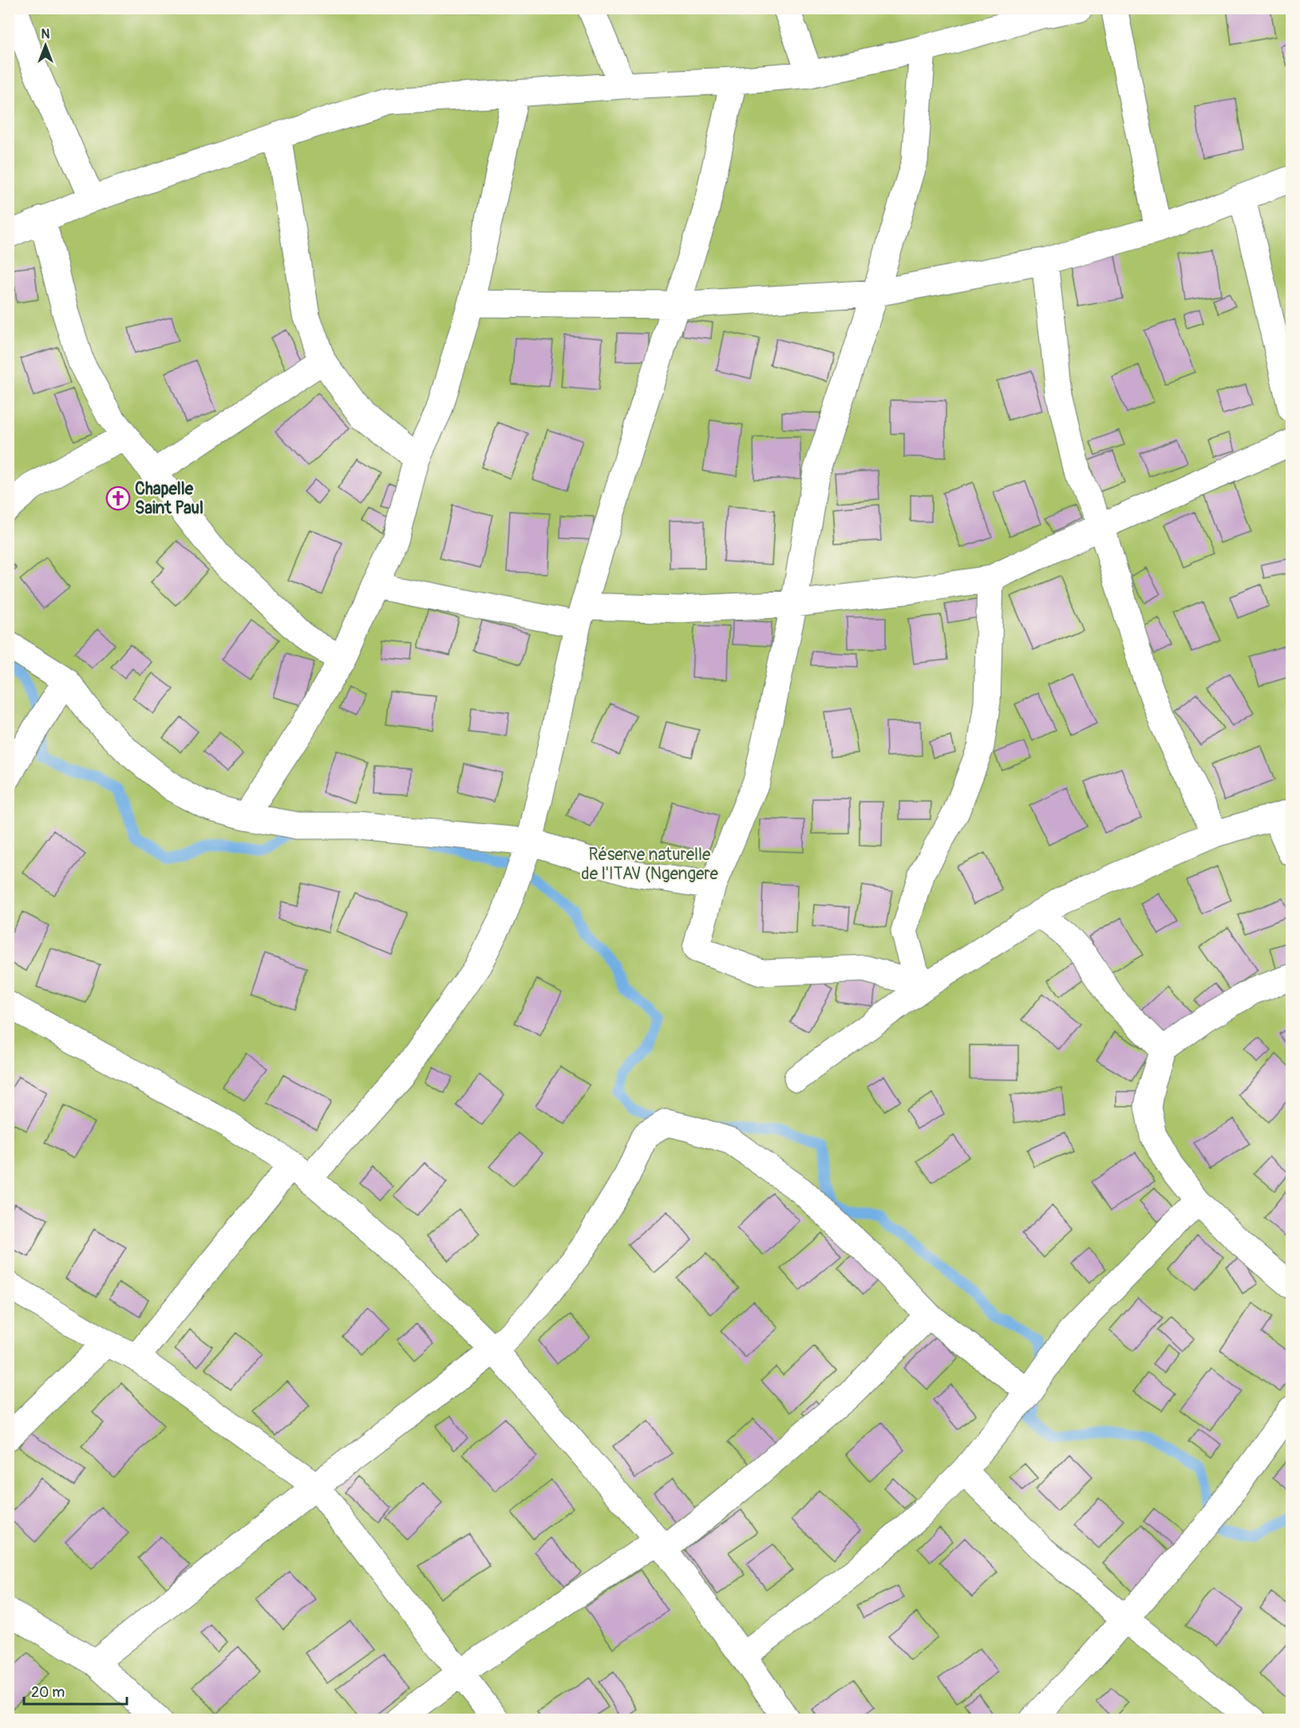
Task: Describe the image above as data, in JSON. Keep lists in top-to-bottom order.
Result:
{
  "parks": ["Réserve naturelle de l'ITAV (Ngengere"],
  "places": {
    "church": ["Chapelle Saint Paul"]
  },
  "scale_bar": "20 m",
  "north": "top"
}
